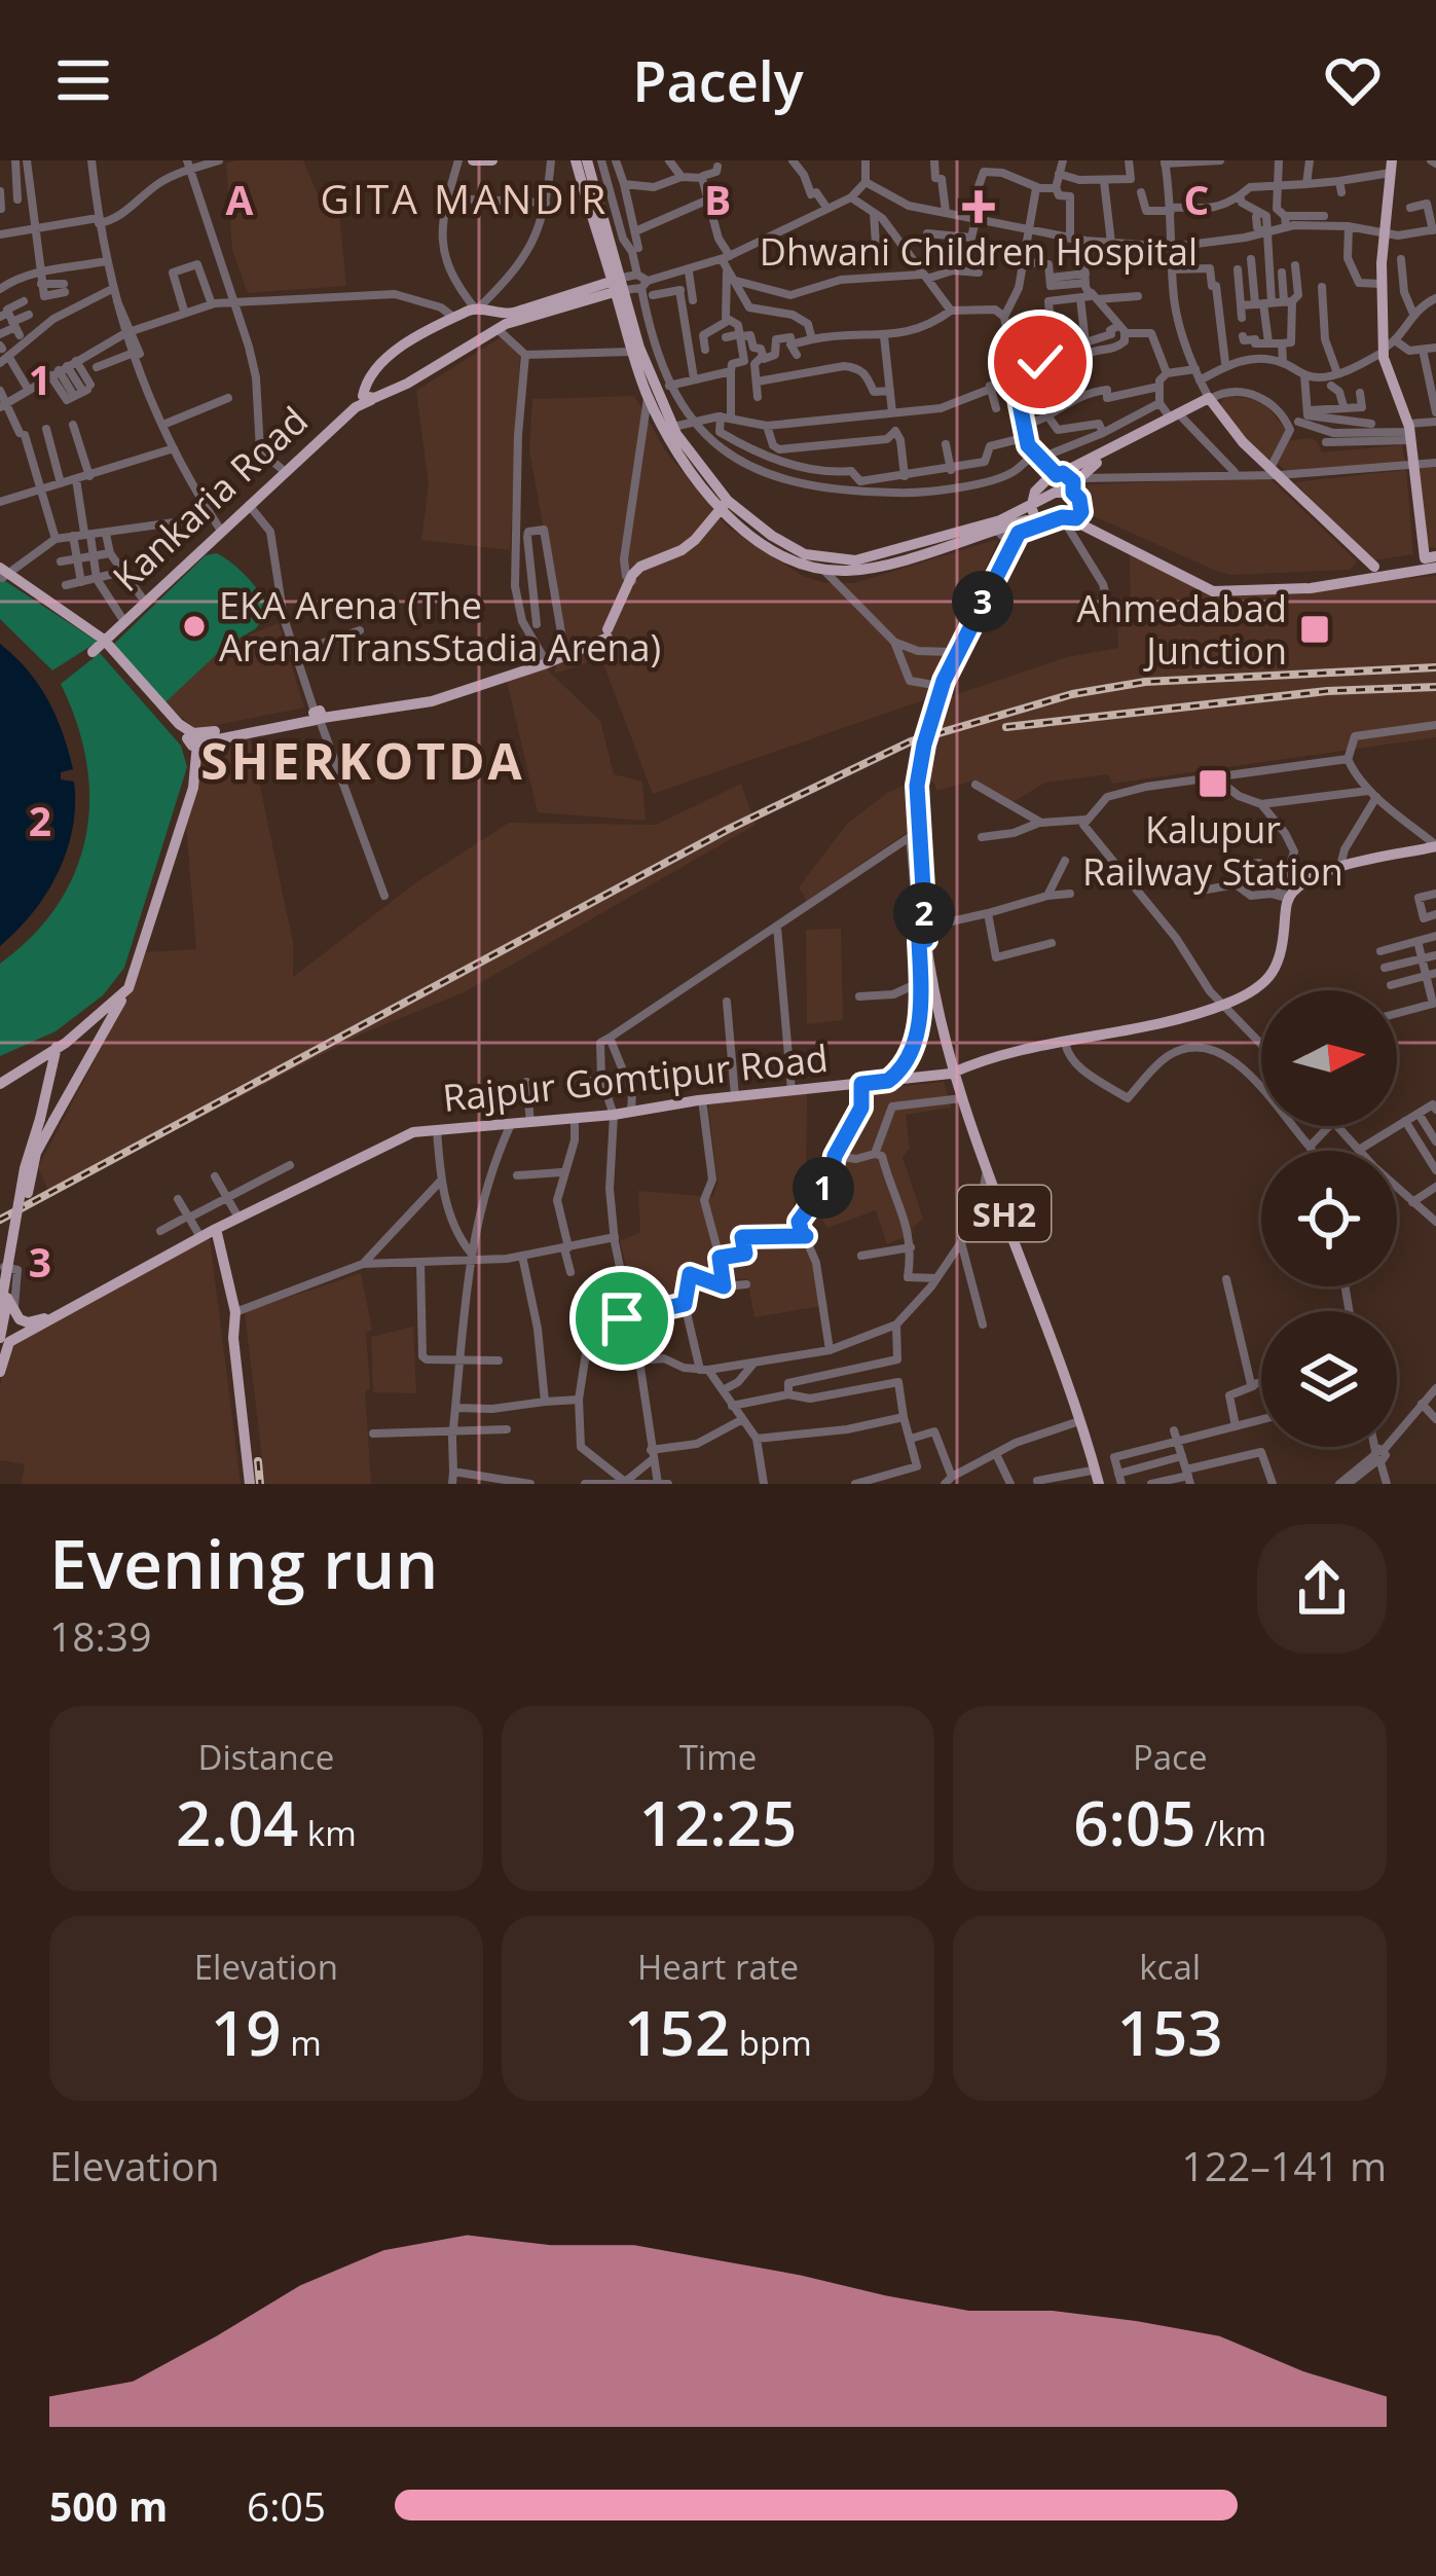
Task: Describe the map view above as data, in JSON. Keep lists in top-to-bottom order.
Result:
{
  "streets": {
    "main road": ["Kankaria Road", "Rajpur Gomtipur Road", "SH2"]
  },
  "crossings": [
    ["Rajpur Gomtipur Road", "SH2"]
  ],
  "districts": ["GITA MANDIR", "SHERKOTDA"],
  "places": {
    "health": ["Dhwani Children Hospital"],
    "other": ["EKA Arena (The Arena/TransStadia Arena)"],
    "transit": ["Ahmedabad Junction", "Kalupur Railway Station"]
  },
  "north": "right",
  "page": {
    "header": "Pacely",
    "pins": ["3", "2", "1"],
    "heading": ["Evening run", "18:39"],
    "stats": [
      ["Distance", "2.04 km"],
      ["Time", "12:25"],
      ["Pace", "6:05 /km"],
      ["Elevation", "19 m"],
      ["Heart rate", "152 bpm"],
      ["kcal", "153"]
    ],
    "chart": ["Elevation", "122–141 m"],
    "list": [
      {
        "name": "500 m",
        "note": "6:05"
      }
    ]
  },
  "grid": {
    "columns": ["A", "B", "C"],
    "rows": ["1", "2", "3"]
  }
}
